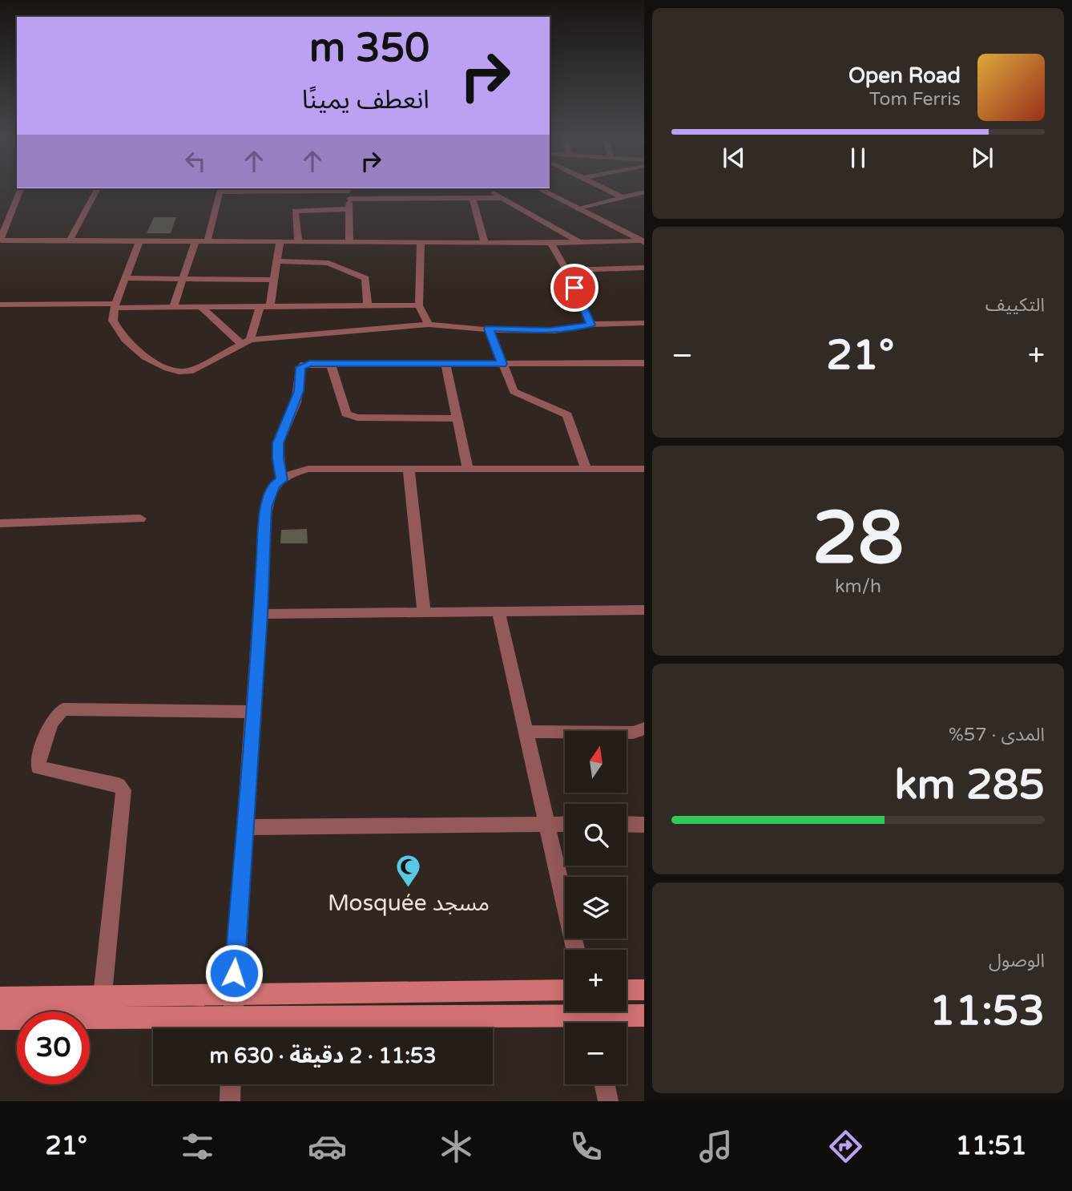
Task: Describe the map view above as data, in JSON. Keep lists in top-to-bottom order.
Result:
{
  "places": {
    "mosque": ["Mosquée مسجد"]
  },
  "north": "top",
  "page": {
    "turn": ["350 m", "انعطف يمينًا"],
    "song": ["Open Road", "Tom Ferris"],
    "tile": [
      "التكييف",
      ["28", "km/h"],
      ["المدى · 57%", "285 km"],
      ["الوصول", "11:53"]
    ],
    "heat": ["−", "21°", "+"],
    "map_buttons": ["+", "−"],
    "limit": "30",
    "trip": "11:53 · 2 دقيقة · 630 m",
    "tabs": ["11:51", "21°"]
  }
}
